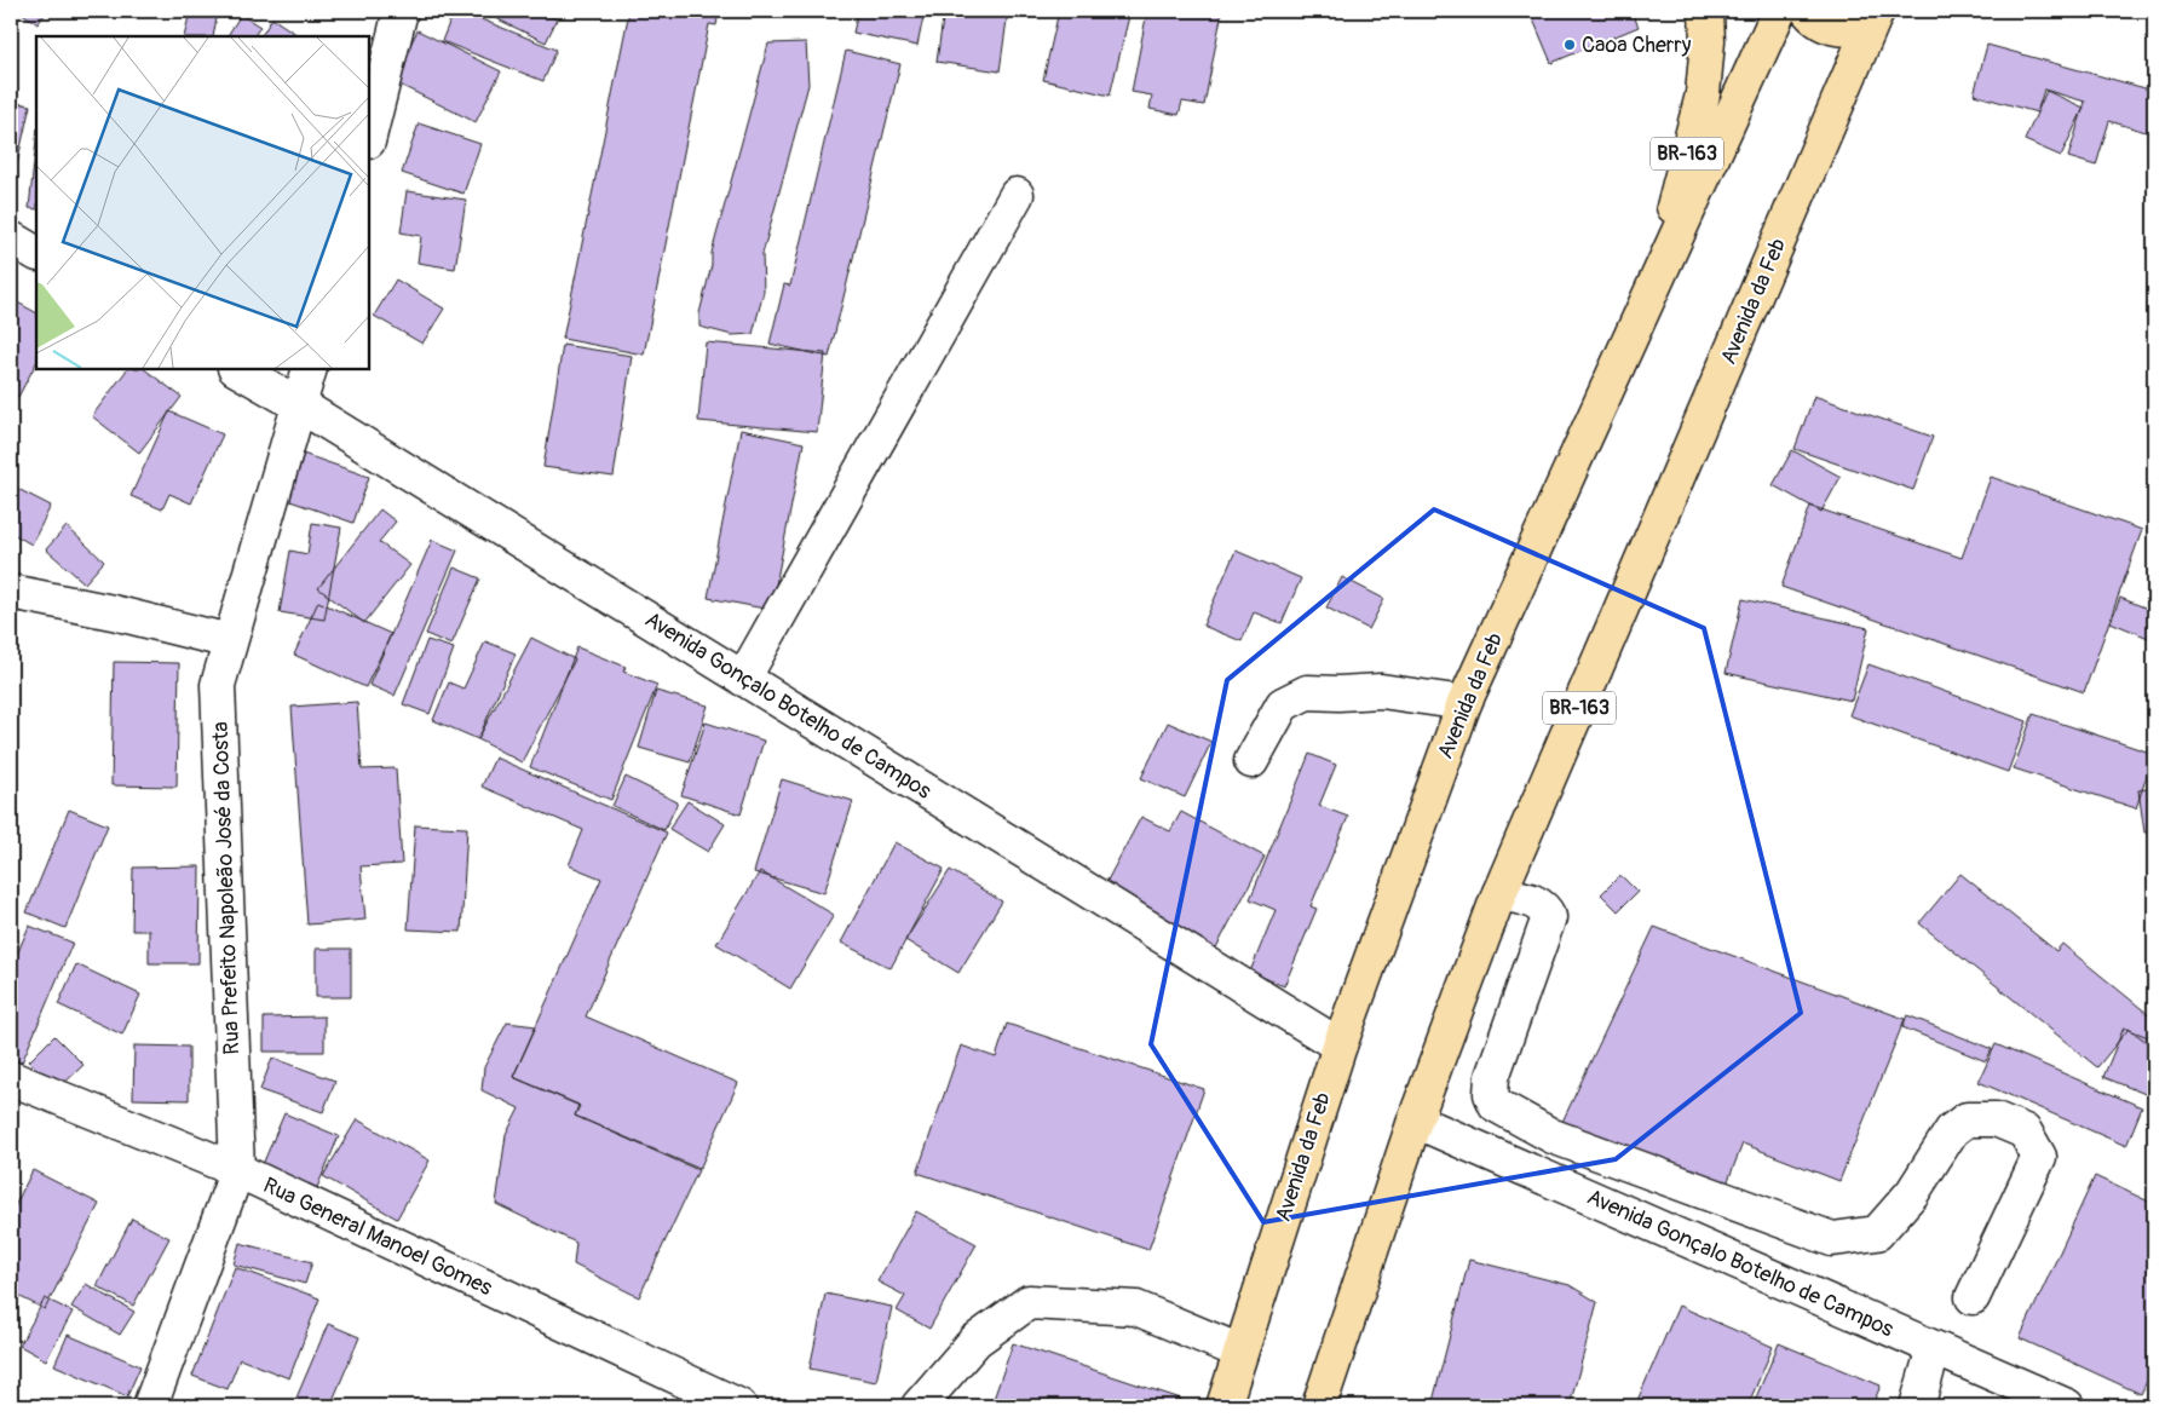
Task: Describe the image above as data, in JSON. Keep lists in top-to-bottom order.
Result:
{
  "streets": {
    "main road": ["BR-163", "Avenida da Feb"],
    "street": ["Avenida Gonçalo Botelho de Campos", "Rua Prefeito Napoleão José da Costa", "Rua General Manoel Gomes"]
  },
  "crossings": [
    ["BR-163", "Avenida da Feb"],
    ["Avenida da Feb", "Avenida Gonçalo Botelho de Campos"],
    ["Avenida Gonçalo Botelho de Campos", "Rua Prefeito Napoleão José da Costa"],
    ["Rua Prefeito Napoleão José da Costa", "Rua General Manoel Gomes"]
  ],
  "places": ["Caoa Cherry"]
}
